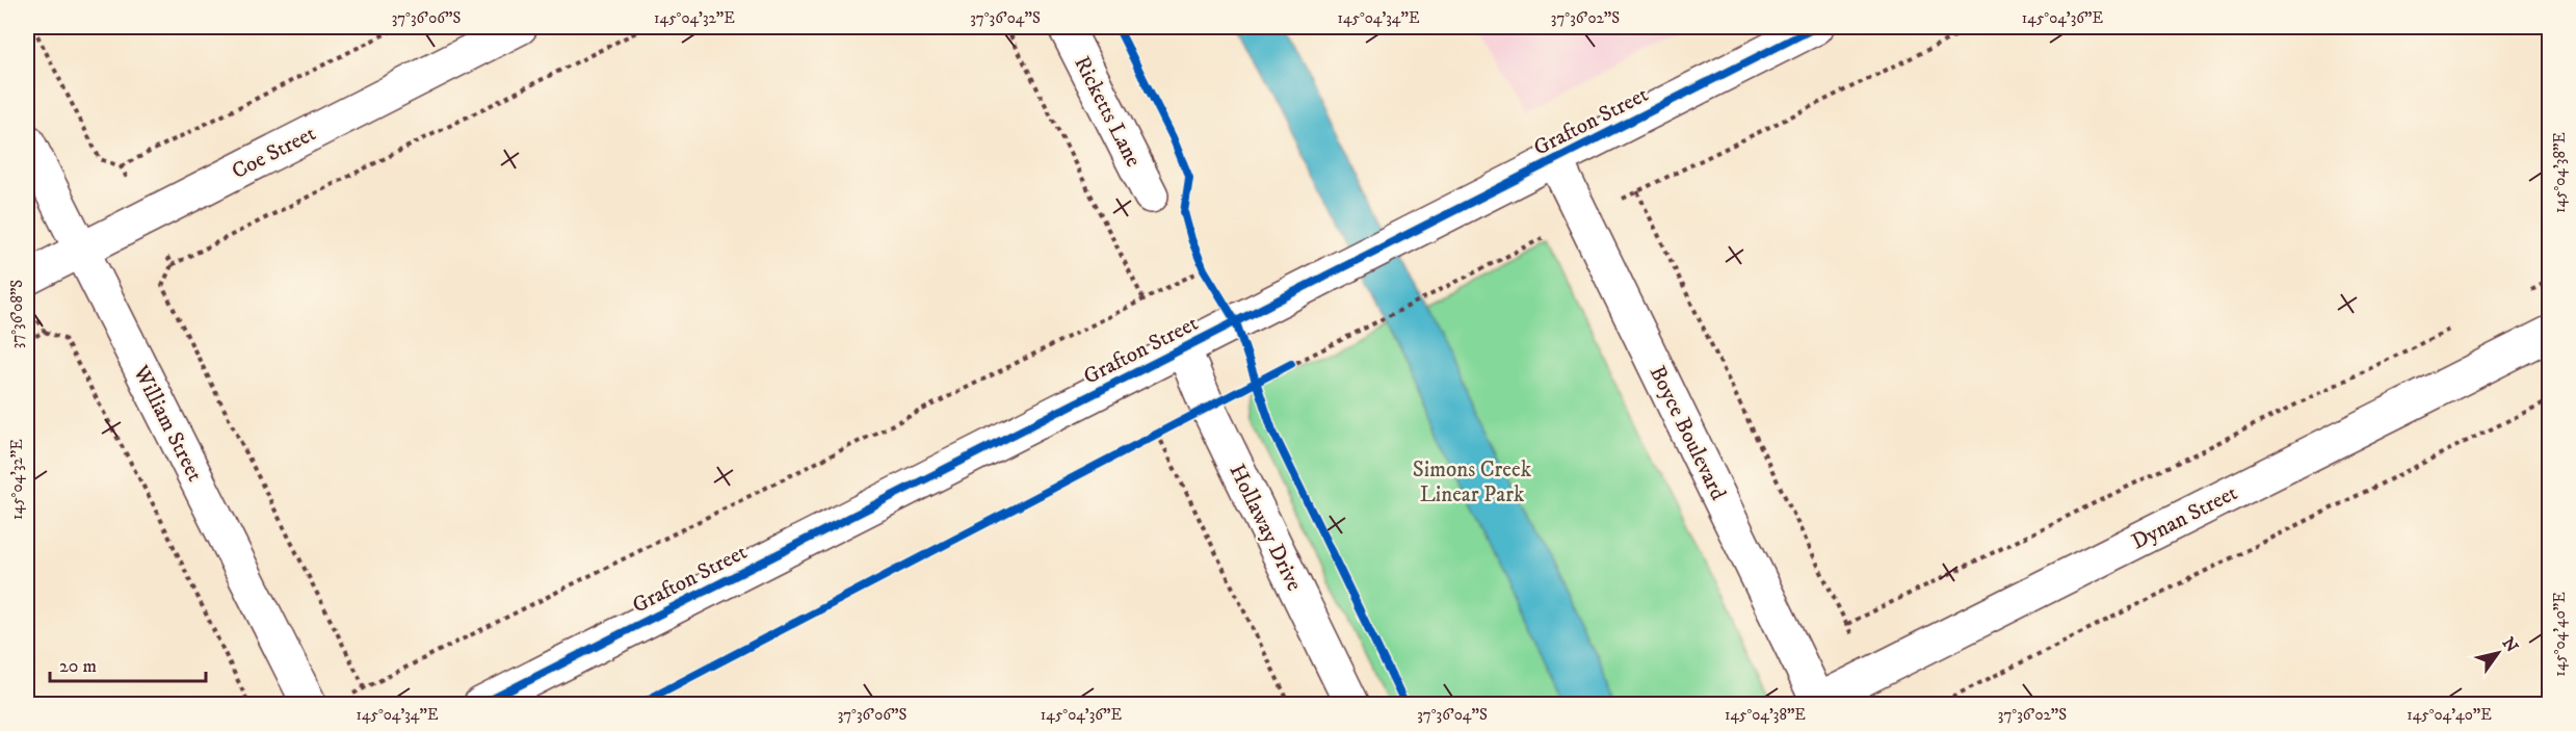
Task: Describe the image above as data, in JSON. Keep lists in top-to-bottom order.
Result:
{
  "streets": {
    "street": [
      "Ricketts Lane",
      "Grafton Street",
      "Coe Street",
      "William Street",
      "Boyce Boulevard",
      "Dynan Street",
      "Hollaway Drive"
    ]
  },
  "crossings": [
    ["Grafton Street", "Boyce Boulevard"],
    ["Grafton Street", "Hollaway Drive"],
    ["Coe Street", "William Street"],
    ["Boyce Boulevard", "Dynan Street"]
  ],
  "parks": ["Simons Creek Linear Park"],
  "scale_bar": "20 m",
  "north": "top right",
  "coordinates": [
    "37°36'06\"S",
    "145°04'32\"E",
    "37°36'04\"S",
    "145°04'34\"E",
    "37°36'02\"S",
    "145°04'36\"E",
    "145°04'38\"E",
    "37°36'08\"S",
    "145°04'40\"E"
  ]
}
